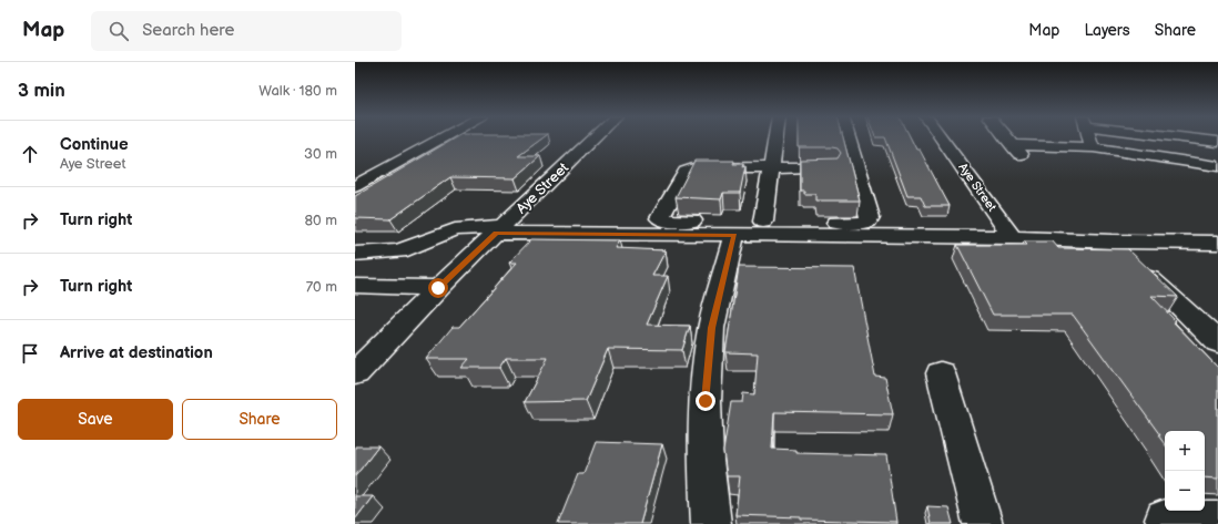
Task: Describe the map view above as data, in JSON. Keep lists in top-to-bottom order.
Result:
{
  "streets": {
    "street": ["Aye Street"]
  },
  "page": {
    "header": "Map",
    "search": "Search here",
    "nav": ["Map", "Layers", "Share"],
    "heading": ["3 min", "Walk · 180 m"],
    "list": [
      ["Continue", "Aye Street", "30 m"],
      ["Turn right", "80 m"],
      ["Turn right", "70 m"],
      "Arrive at destination"
    ],
    "buttons": ["Save", "Share"],
    "map_buttons": ["+", "−"]
  }
}
